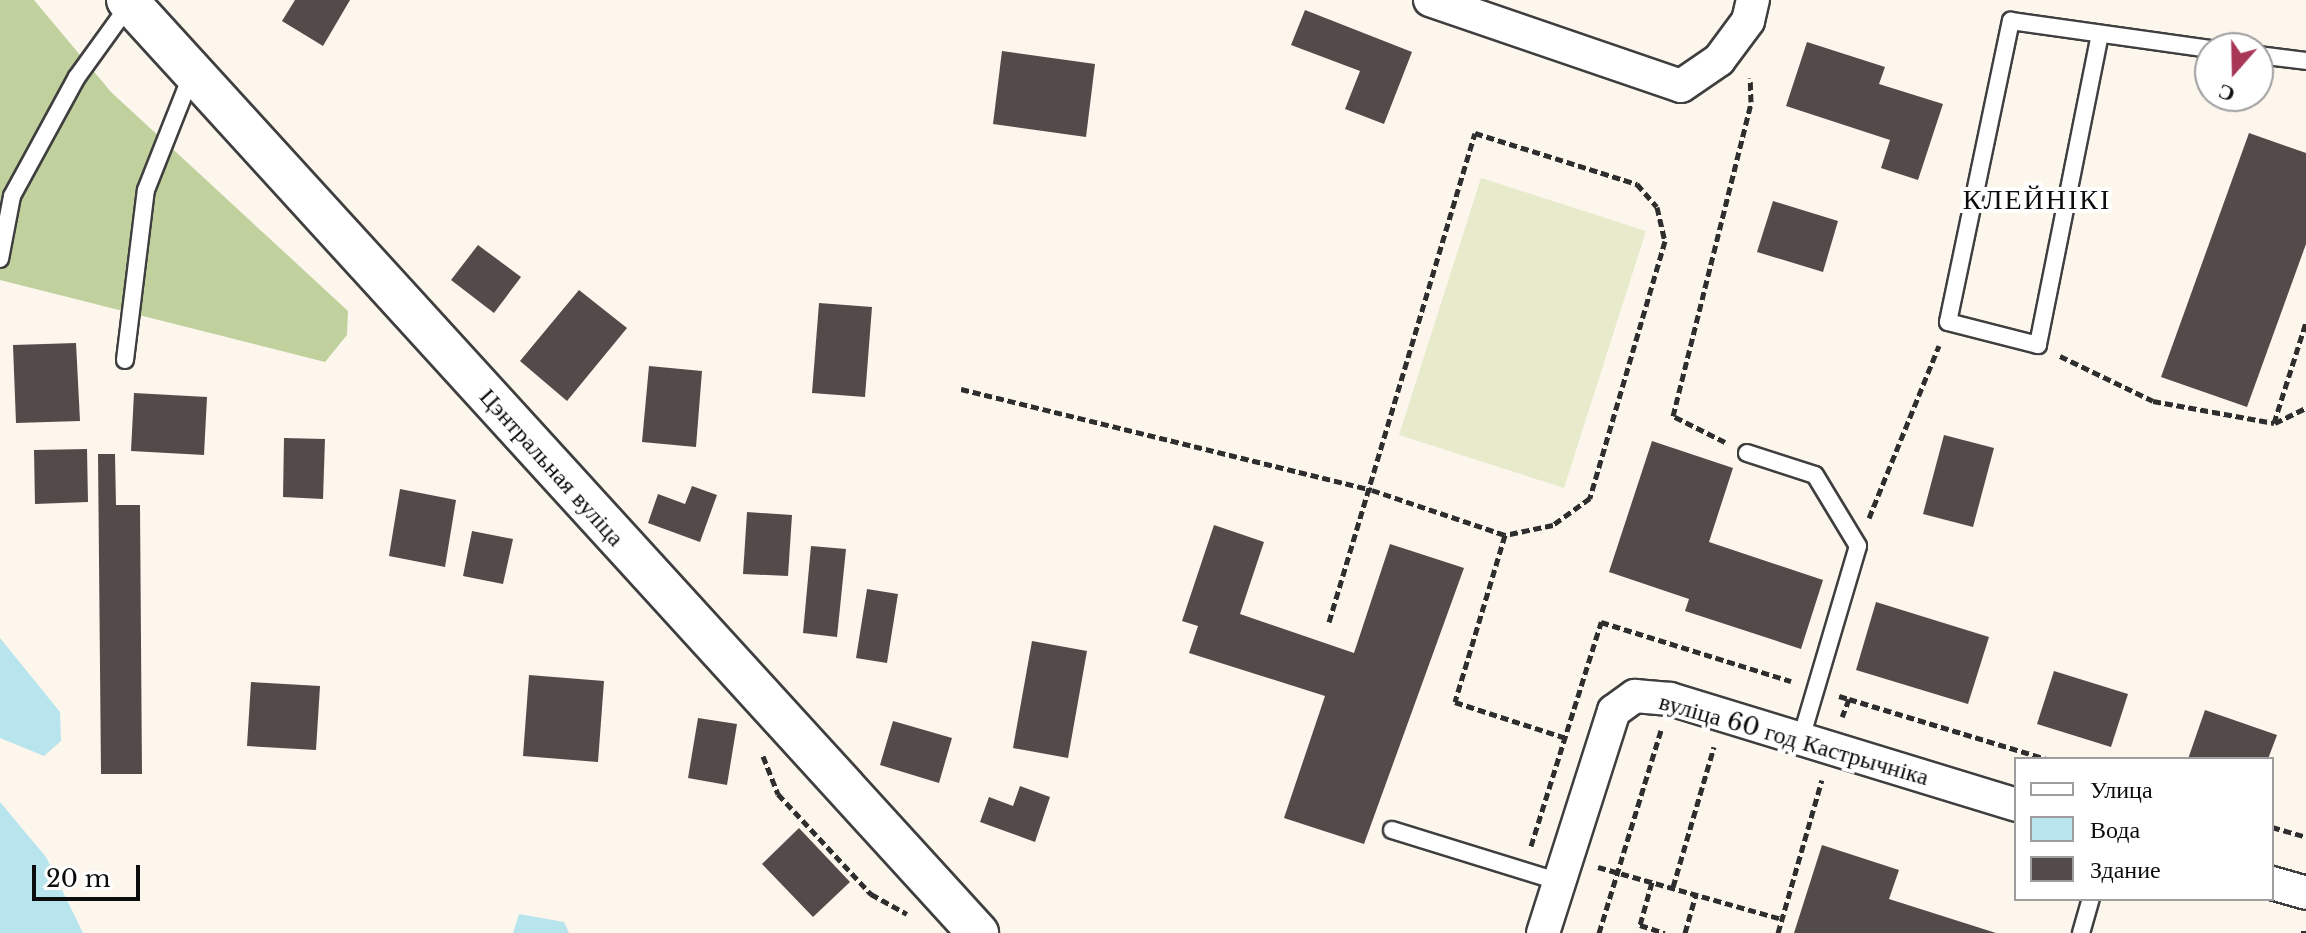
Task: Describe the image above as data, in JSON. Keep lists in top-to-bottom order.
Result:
{
  "streets": {
    "street": ["Цэнтральная вуліца", "вуліца 60 год Кастрычніка"]
  },
  "districts": ["КЛЕЙНІКІ"],
  "legend": ["Улица", "Вода", "Здание"],
  "scale_bar": "20 m",
  "north": "bottom"
}
